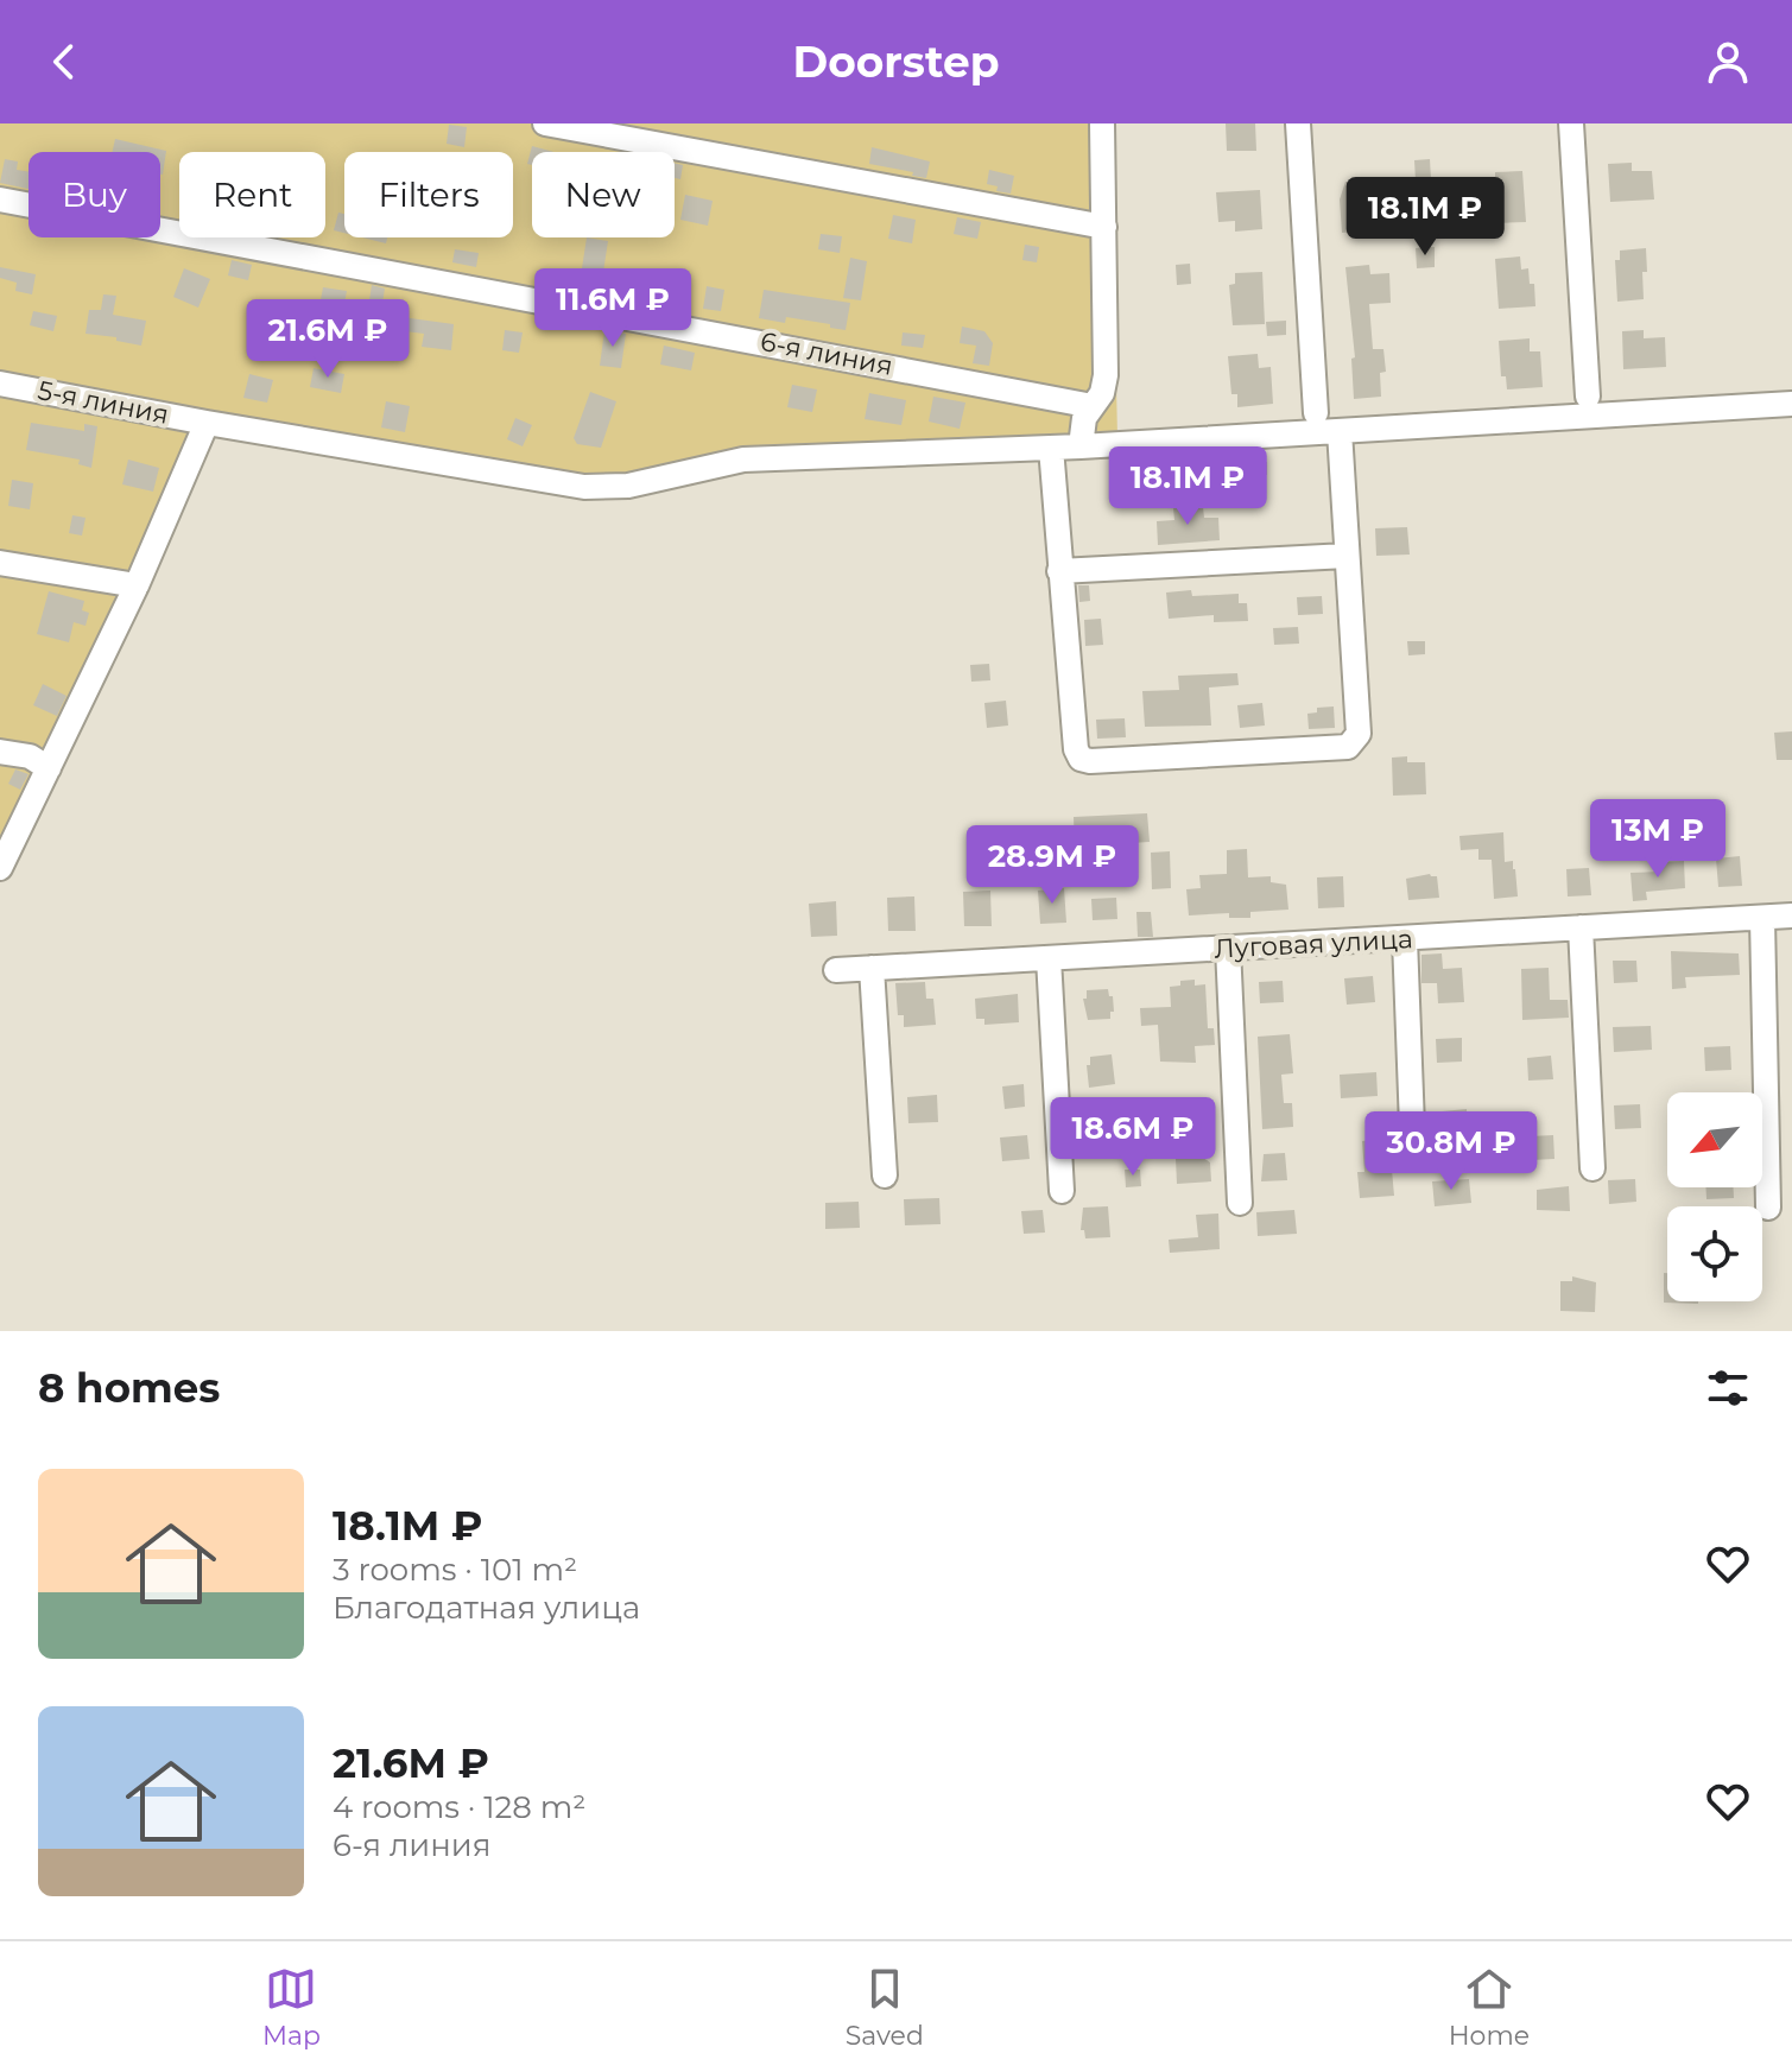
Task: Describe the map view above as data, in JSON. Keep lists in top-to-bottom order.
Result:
{
  "streets": {
    "street": ["6-я линия", "5-я линия", "Луговая улица"]
  },
  "north": "bottom left",
  "page": {
    "header": "Doorstep",
    "chip": [
      "Buy",
      "Rent",
      "Filters",
      "New"
    ],
    "price": [
      "18.1M ₽",
      "11.6M ₽",
      "21.6M ₽",
      "18.1M ₽",
      "13M ₽",
      "28.9M ₽",
      "18.6M ₽",
      "30.8M ₽"
    ],
    "heading": "8 homes",
    "list": [
      {
        "name": "18.1M ₽",
        "note": "3 rooms · 101 m² · Благодатная улица"
      },
      {
        "name": "21.6M ₽",
        "note": "4 rooms · 128 m² · 6-я линия"
      }
    ],
    "tabs": ["Map", "Saved", "Home"]
  }
}
